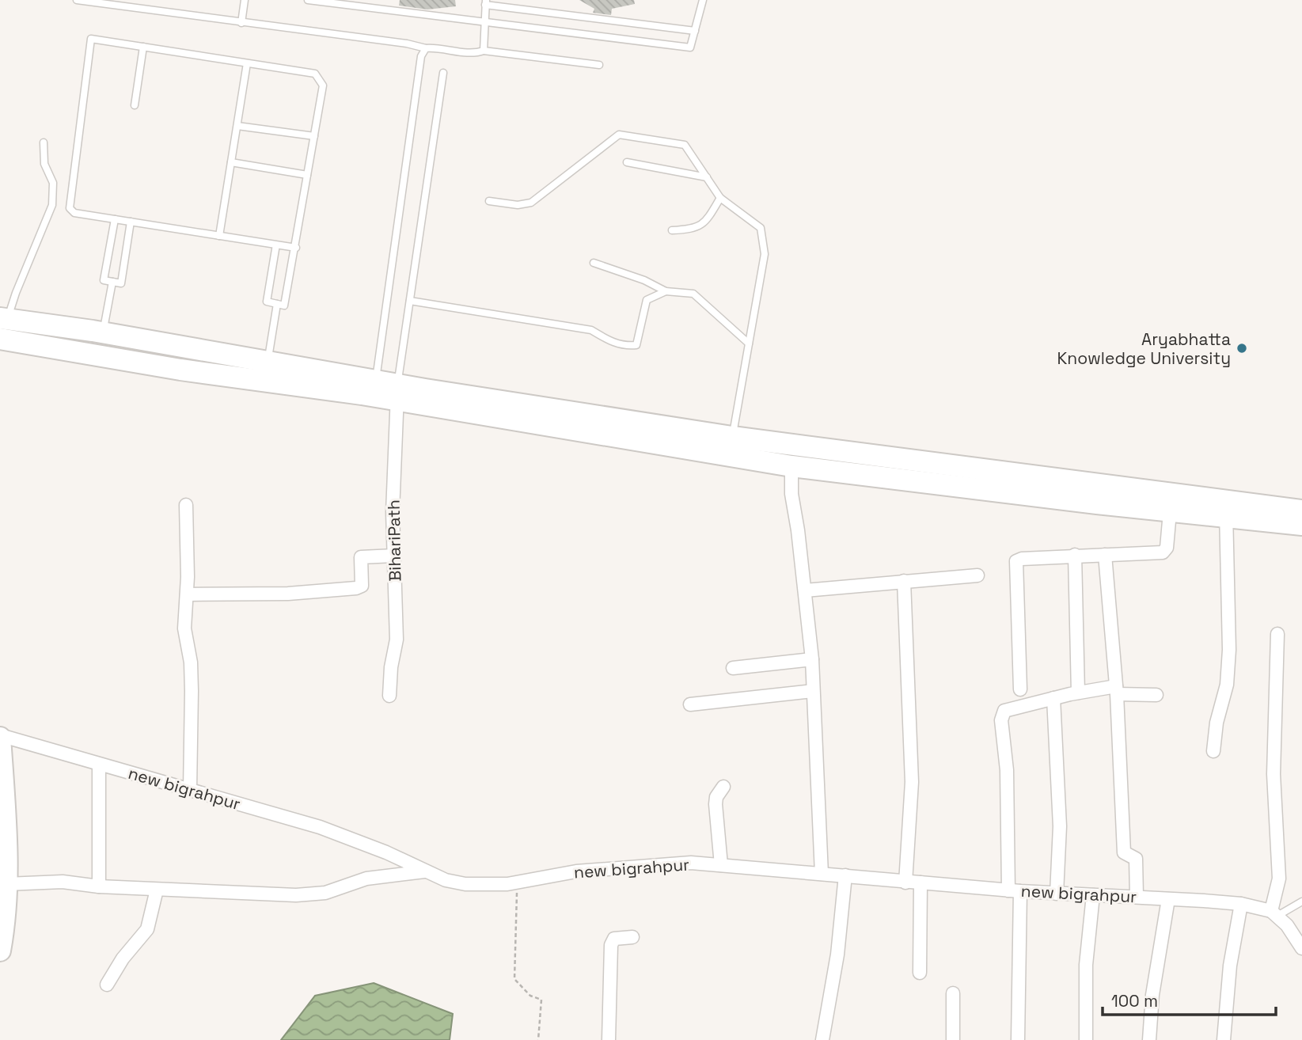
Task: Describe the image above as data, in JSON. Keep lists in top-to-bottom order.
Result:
{
  "streets": {
    "street": ["BihariPath", "new bigrahpur"]
  },
  "places": ["Aryabhatta Knowledge University"],
  "scale_bar": "100 m"
}
